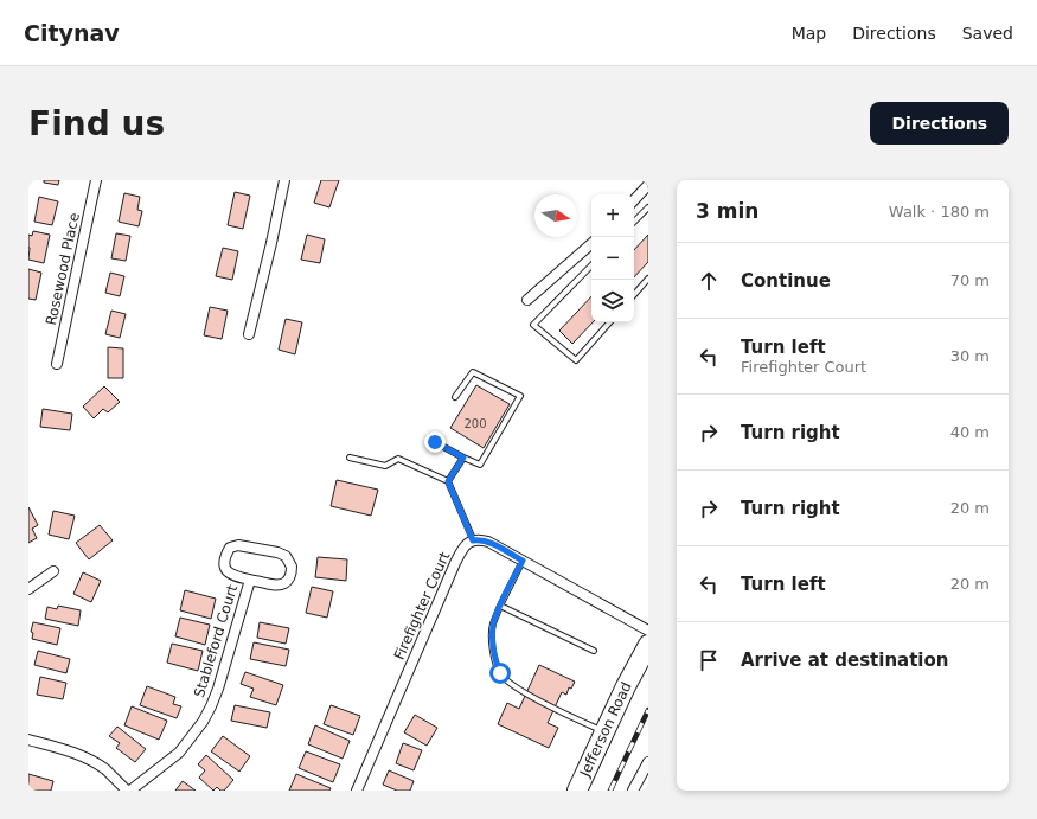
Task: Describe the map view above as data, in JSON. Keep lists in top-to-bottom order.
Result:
{
  "streets": {
    "highway": ["Jefferson Road"],
    "street": ["Rosewood Place", "Firefighter Court", "Stableford Court"]
  },
  "house_numbers": ["200"],
  "north": "right",
  "page": {
    "header": "Citynav",
    "nav": ["Map", "Directions", "Saved"],
    "buttons": "Directions",
    "title": "Find us",
    "heading": ["3 min", "Walk · 180 m"],
    "map_buttons": ["+", "−"],
    "list": [
      ["Continue", "70 m"],
      ["Turn left", "Firefighter Court", "30 m"],
      ["Turn right", "40 m"],
      ["Turn right", "20 m"],
      ["Turn left", "20 m"],
      "Arrive at destination"
    ]
  }
}
